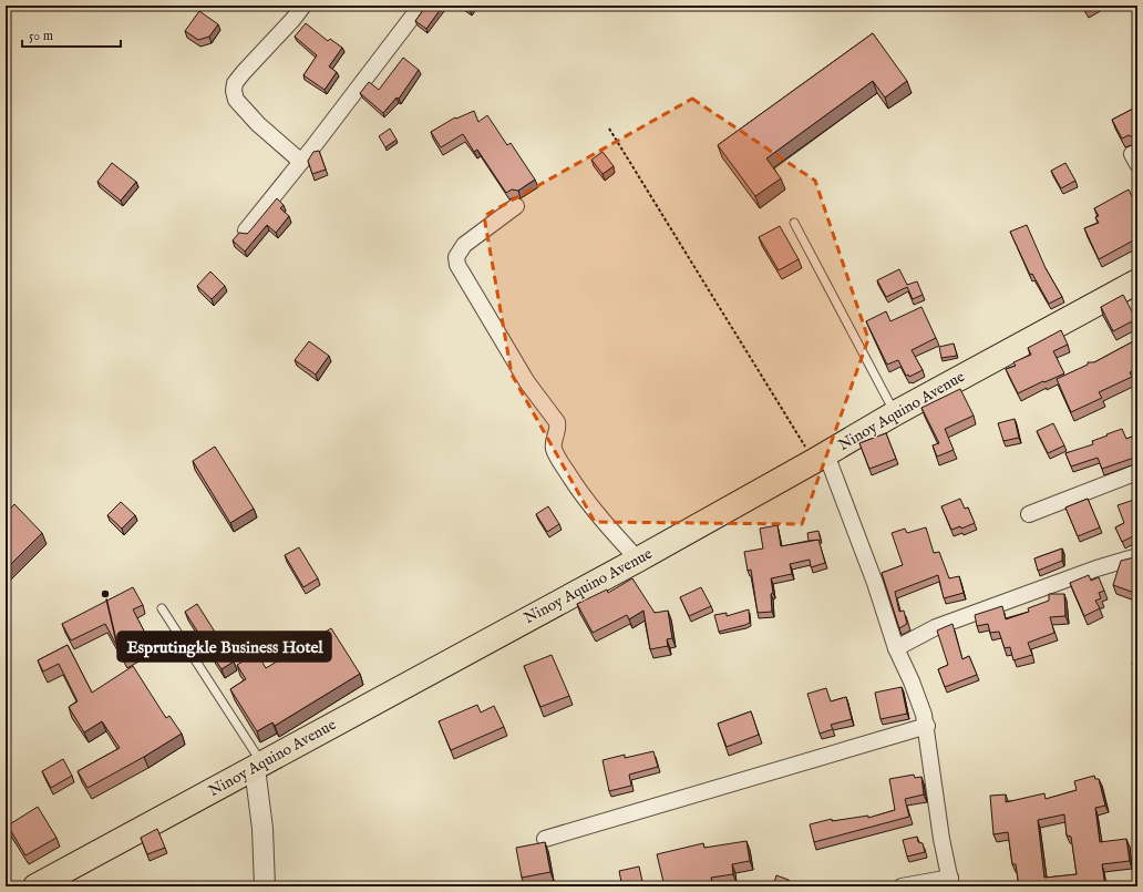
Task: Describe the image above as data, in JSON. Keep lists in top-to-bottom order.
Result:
{
  "streets": {
    "main road": ["Ninoy Aquino Avenue"]
  },
  "places": ["Esprutingkle Business Hotel"],
  "scale_bar": "50 m"
}
